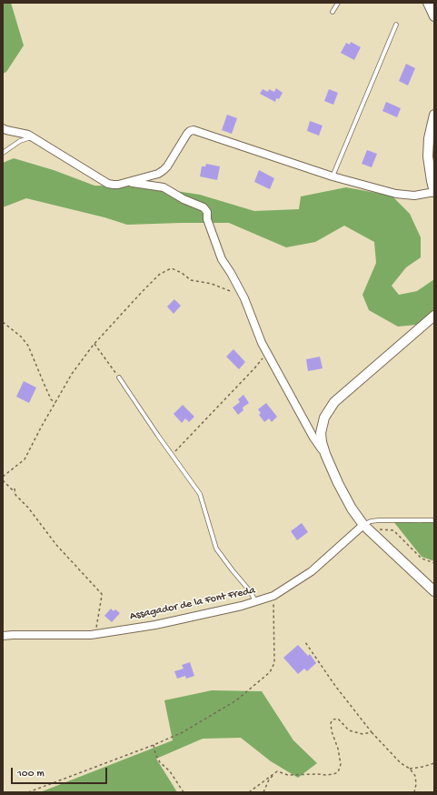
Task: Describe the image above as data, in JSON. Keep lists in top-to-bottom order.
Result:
{
  "streets": {
    "street": ["Assagador de la Font Freda"]
  },
  "scale_bar": "100 m"
}
